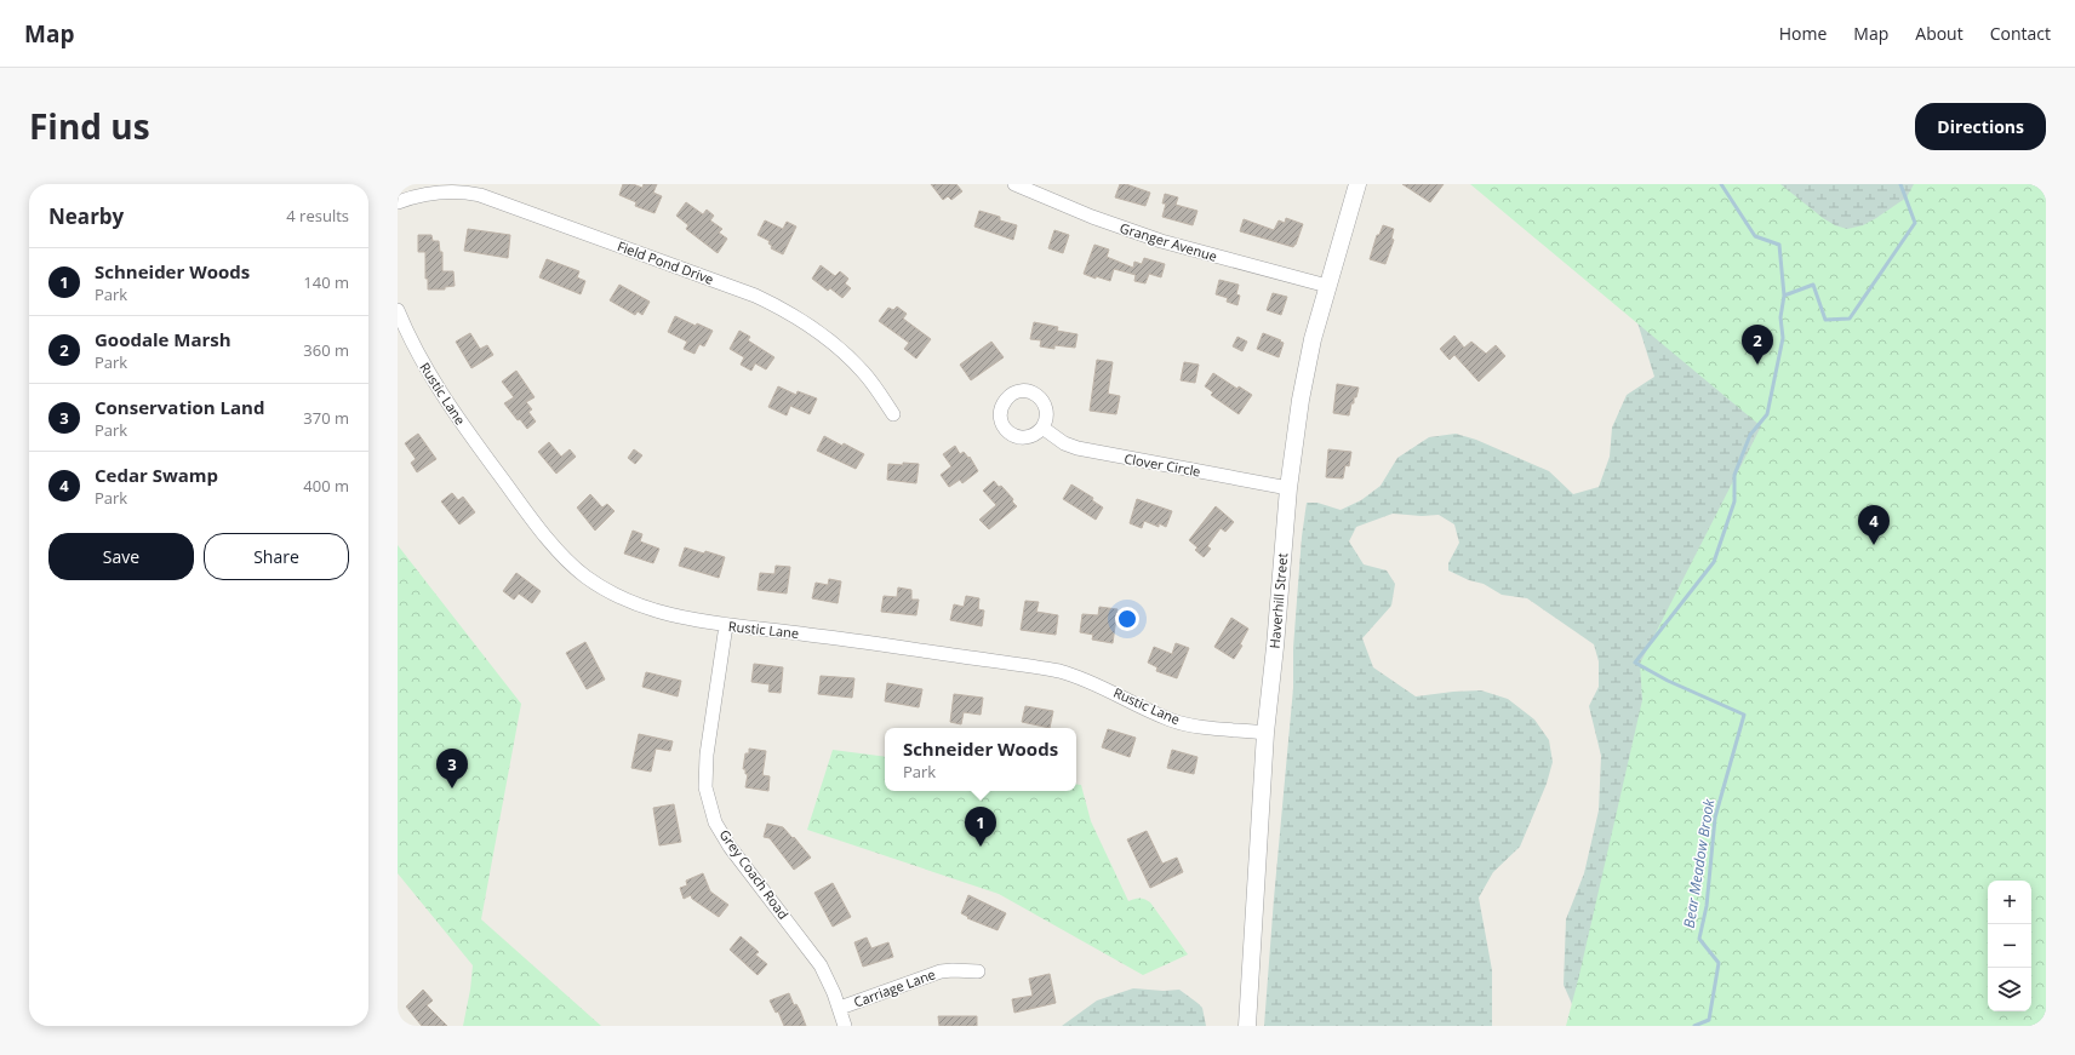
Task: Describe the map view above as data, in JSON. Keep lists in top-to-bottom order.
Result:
{
  "streets": {
    "street": [
      "Granger Avenue",
      "Field Pond Drive",
      "Rustic Lane",
      "Clover Circle",
      "Haverhill Street",
      "Grey Coach Road",
      "Carriage Lane"
    ]
  },
  "crossings": [
    ["Granger Avenue", "Haverhill Street"],
    ["Rustic Lane", "Haverhill Street"],
    ["Rustic Lane", "Grey Coach Road"],
    ["Clover Circle", "Haverhill Street"],
    ["Grey Coach Road", "Carriage Lane"]
  ],
  "water": ["Bear Meadow Brook"],
  "page": {
    "header": "Map",
    "nav": [
      "Home",
      "Map",
      "About",
      "Contact"
    ],
    "title": "Find us",
    "buttons": [
      "Directions",
      ["Save", "Share"]
    ],
    "heading": ["Nearby", "4 results"],
    "list": [
      {
        "mark": "1",
        "name": "Schneider Woods",
        "note": "Park",
        "value": "140 m"
      },
      {
        "mark": "2",
        "name": "Goodale Marsh",
        "note": "Park",
        "value": "360 m"
      },
      {
        "mark": "3",
        "name": "Conservation Land",
        "note": "Park",
        "value": "370 m"
      },
      {
        "mark": "4",
        "name": "Cedar Swamp",
        "note": "Park",
        "value": "400 m"
      }
    ],
    "pins": [
      "2",
      "4",
      "3",
      "1"
    ],
    "popup": ["Schneider Woods", "Park"],
    "map_buttons": ["+", "−"]
  }
}
